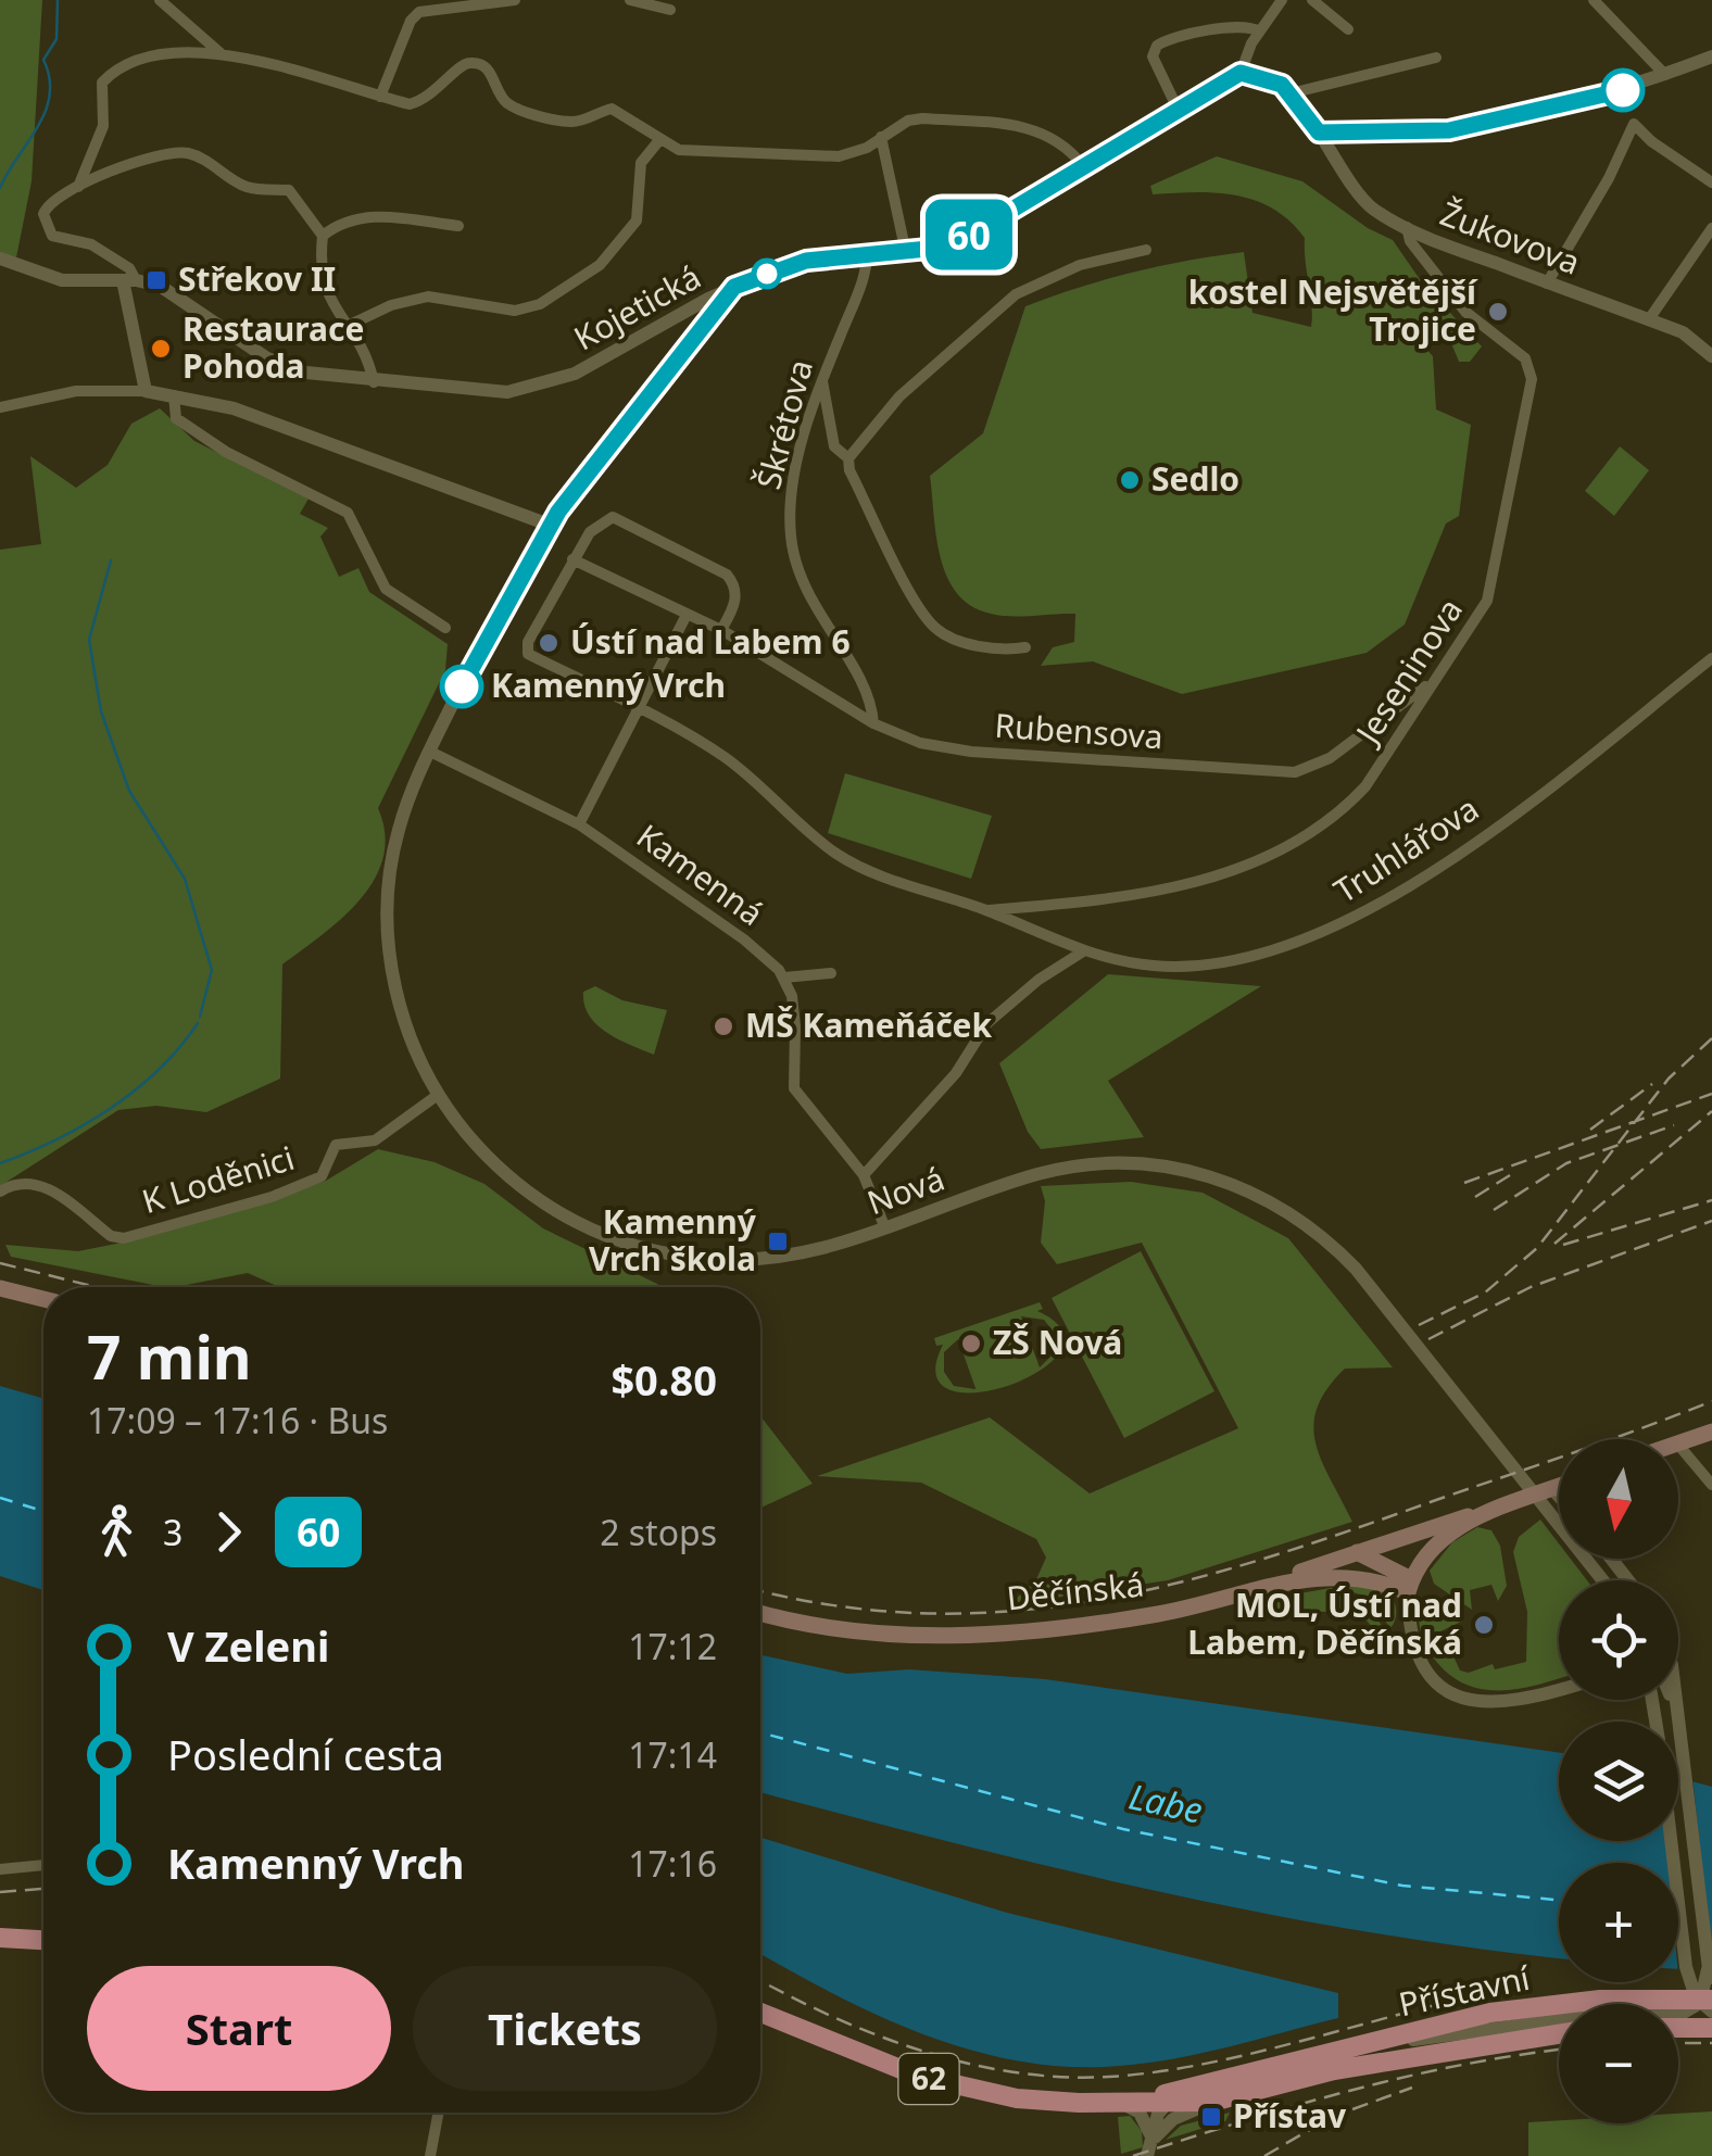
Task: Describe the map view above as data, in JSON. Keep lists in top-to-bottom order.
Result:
{
  "streets": {
    "main road": ["Děčínská", "Přístavní", "62"],
    "street": [
      "Žukovova",
      "Kojetická",
      "Škrétova",
      "Jeseninova",
      "Rubensova",
      "Truhlářova",
      "Kamenná",
      "K Loděnici",
      "Nová"
    ]
  },
  "crossings": [
    ["Žukovova", "Jeseninova"],
    ["Kojetická", "Škrétova"],
    ["Kojetická", "Nová"],
    ["Škrétova", "Rubensova"],
    ["Jeseninova", "Rubensova"],
    ["Jeseninova", "Truhlářova"],
    ["Rubensova", "Truhlářova"],
    ["Truhlářova", "Nová"],
    ["K Loděnici", "Nová"]
  ],
  "water": ["Labe"],
  "places": {
    "transit": ["Střekov II", "Kamenný Vrch škola", "Přístav"],
    "other": [
      "kostel Nejsvětější Trojice",
      "Restaurace Pohoda",
      "Sedlo",
      "Ústí nad Labem 6",
      "Kamenný Vrch",
      "MŠ Kameňáček",
      "ZŠ Nová",
      "MOL, Ústí nad Labem, Děčínská"
    ]
  },
  "lines": ["bus line 60"],
  "north": "bottom",
  "page": {
    "on_map": "60",
    "heading": ["7 min", "17:09 – 17:16 · Bus", "$0.80"],
    "map_buttons": ["+", "−"],
    "legs": ["3", "60", "2 stops"],
    "list": [
      {
        "name": "V Zeleni",
        "value": "17:12"
      },
      {
        "name": "Poslední cesta",
        "value": "17:14"
      },
      {
        "name": "Kamenný Vrch",
        "value": "17:16"
      }
    ],
    "buttons": ["Start", "Tickets"]
  }
}
